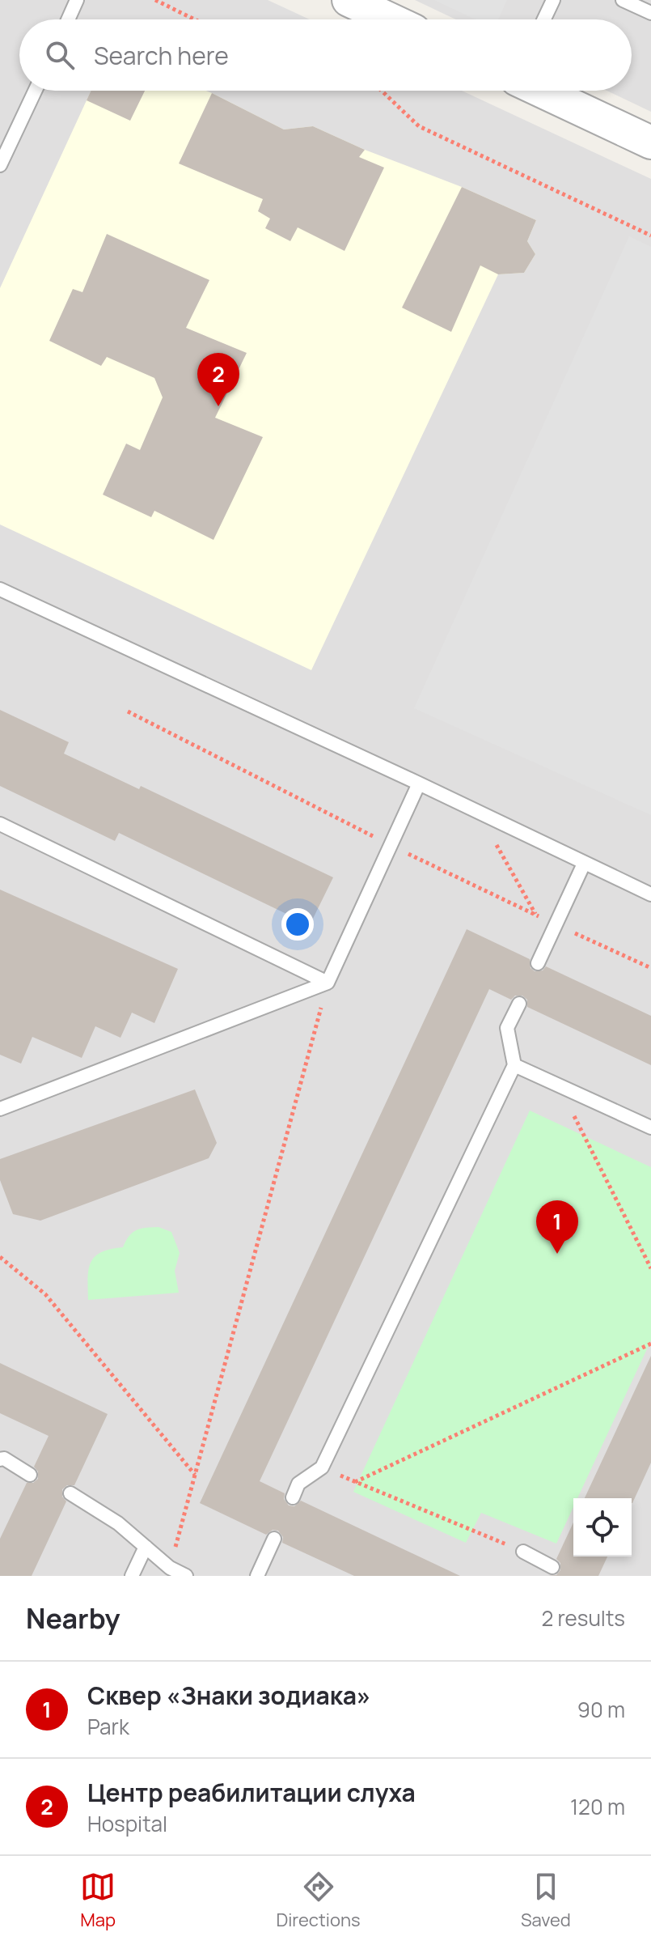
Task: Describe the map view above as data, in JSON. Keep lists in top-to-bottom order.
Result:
{
  "page": {
    "search": "Search here",
    "pins": ["2", "1"],
    "heading": ["Nearby", "2 results"],
    "list": [
      {
        "mark": "1",
        "name": "Сквер «Знаки зодиака»",
        "note": "Park",
        "value": "90 m"
      },
      {
        "mark": "2",
        "name": "Центр реабилитации слуха",
        "note": "Hospital",
        "value": "120 m"
      }
    ],
    "nav": ["Map", "Directions", "Saved"]
  }
}
